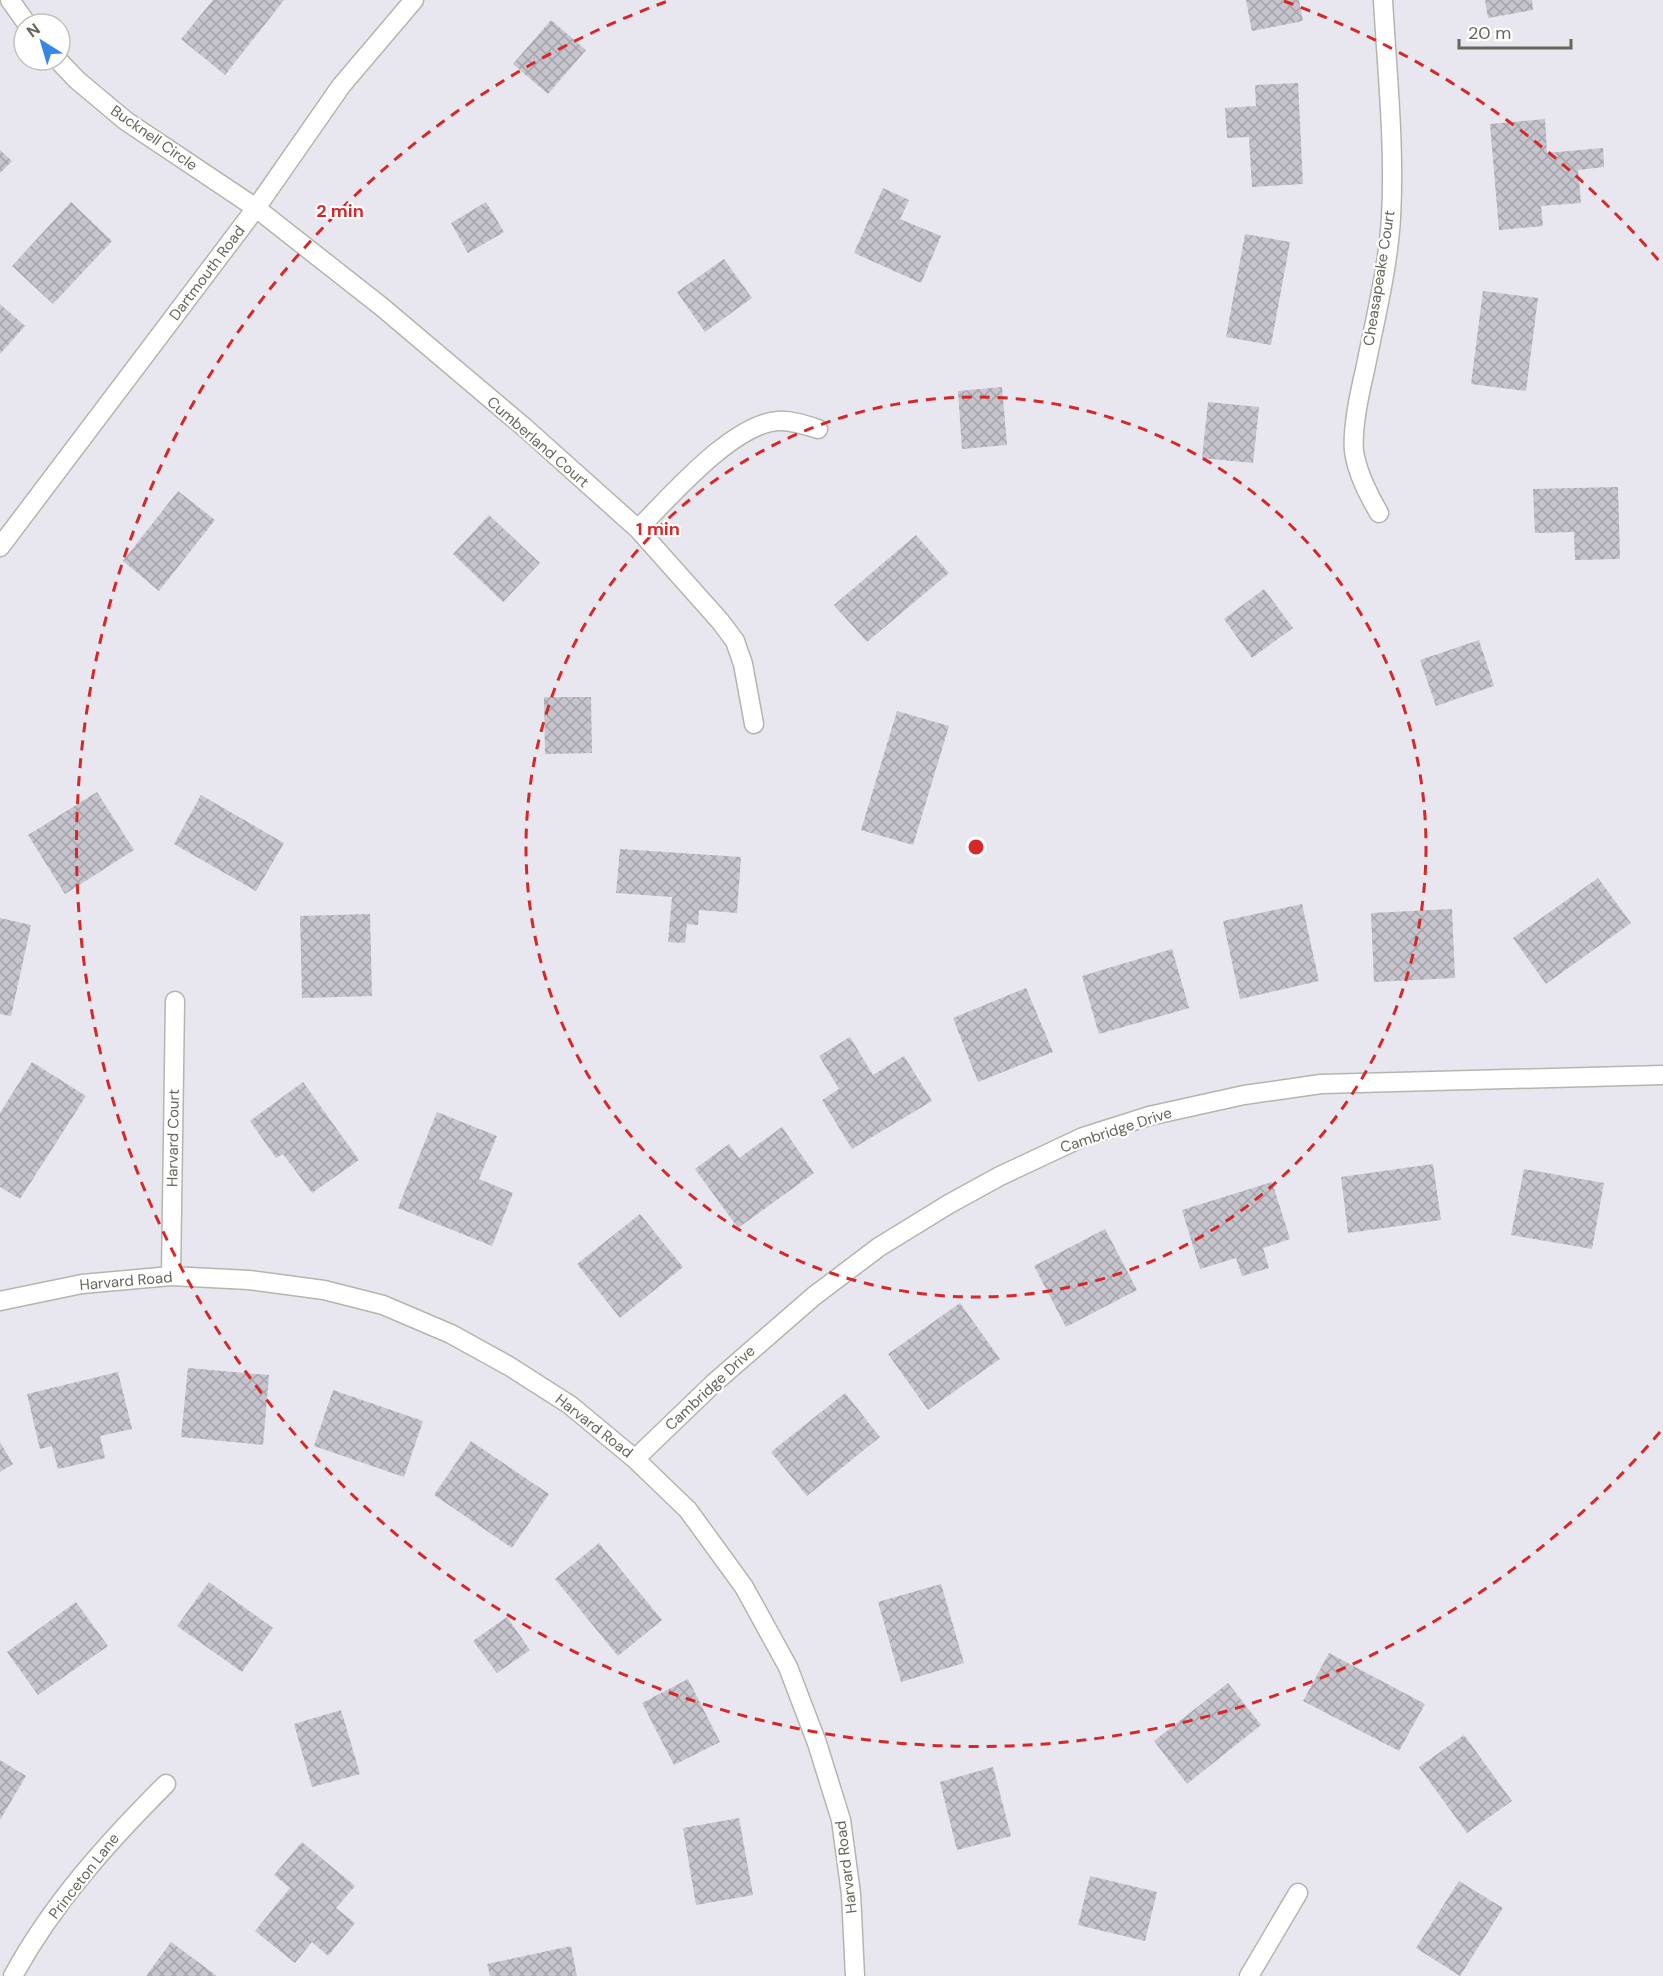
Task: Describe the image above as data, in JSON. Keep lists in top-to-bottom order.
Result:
{
  "streets": {
    "street": [
      "Bucknell Circle",
      "Dartmouth Road",
      "Cheasapeake Court",
      "Cumberland Court",
      "Cambridge Drive",
      "Harvard Court",
      "Harvard Road",
      "Princeton Lane"
    ]
  },
  "crossings": [
    ["Bucknell Circle", "Dartmouth Road"],
    ["Bucknell Circle", "Cumberland Court"],
    ["Dartmouth Road", "Cumberland Court"],
    ["Cambridge Drive", "Harvard Road"],
    ["Harvard Court", "Harvard Road"]
  ],
  "scale_bar": "20 m",
  "north": "top left",
  "rings": ["2 min", "1 min"]
}
